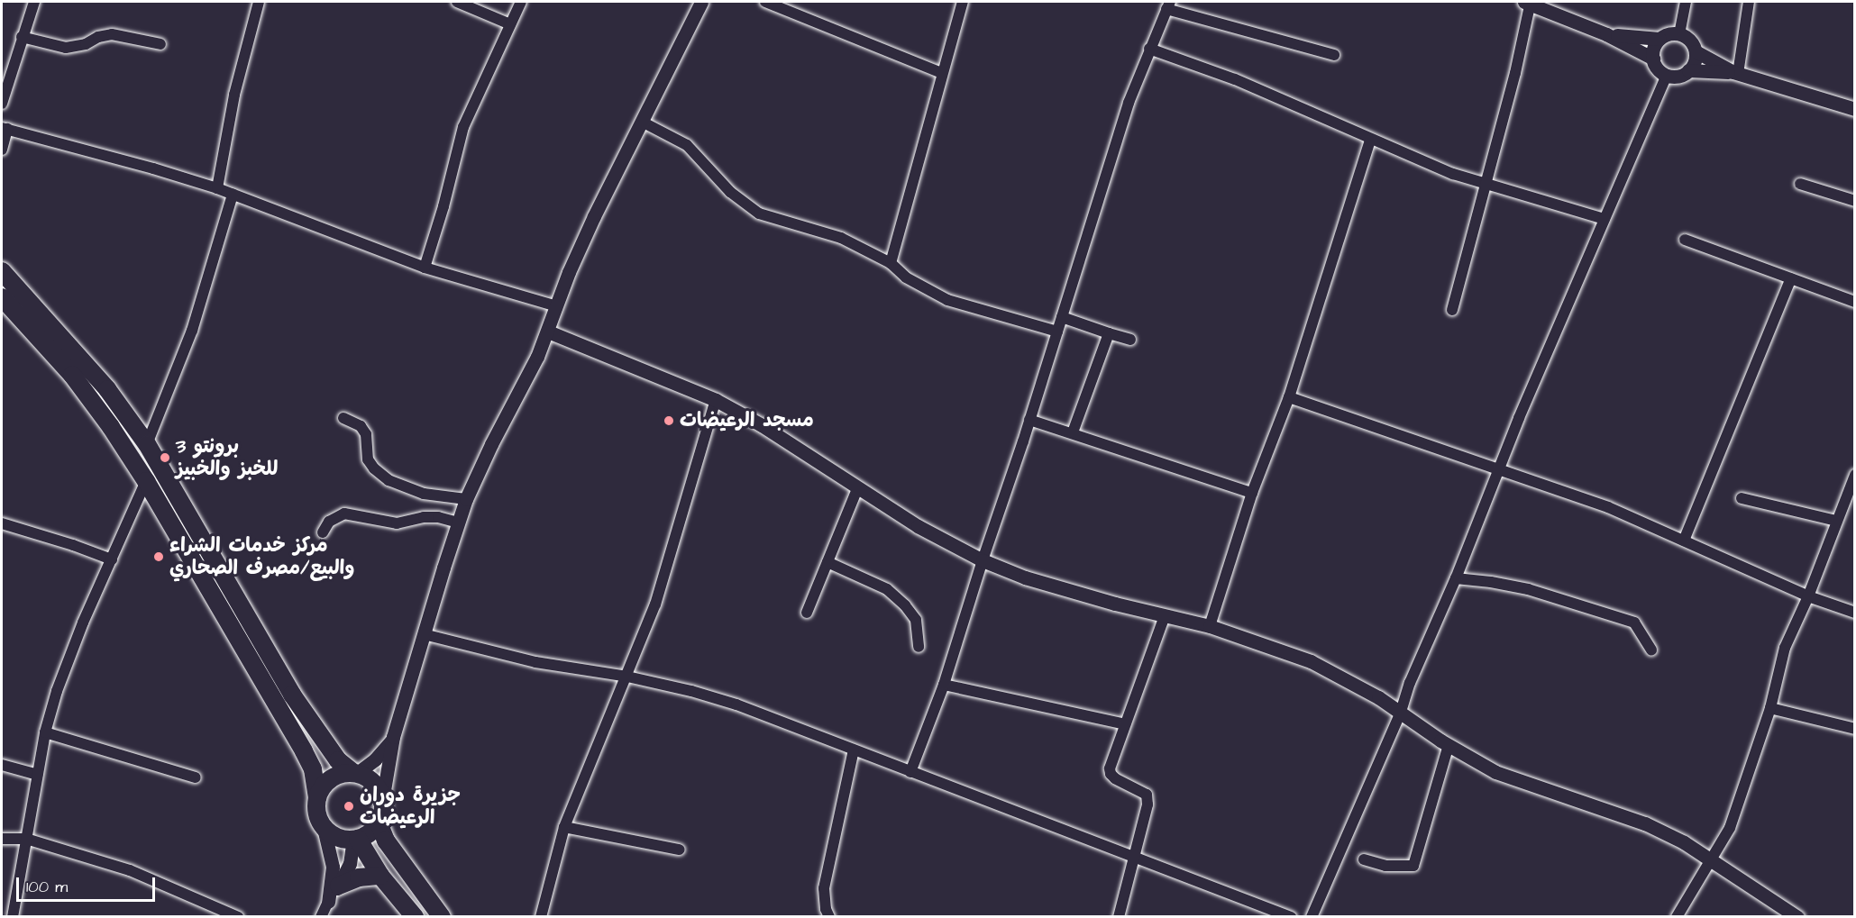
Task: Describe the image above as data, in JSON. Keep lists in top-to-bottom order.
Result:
{
  "places": [
    "مسجد الرعيضات",
    "برونتو 3 للخبز والخبيز",
    "مركز خدمات الشراء والبيع/مصرف الصحاري",
    "جزيرة دوران الرعيضات"
  ],
  "scale_bar": "100 m"
}
